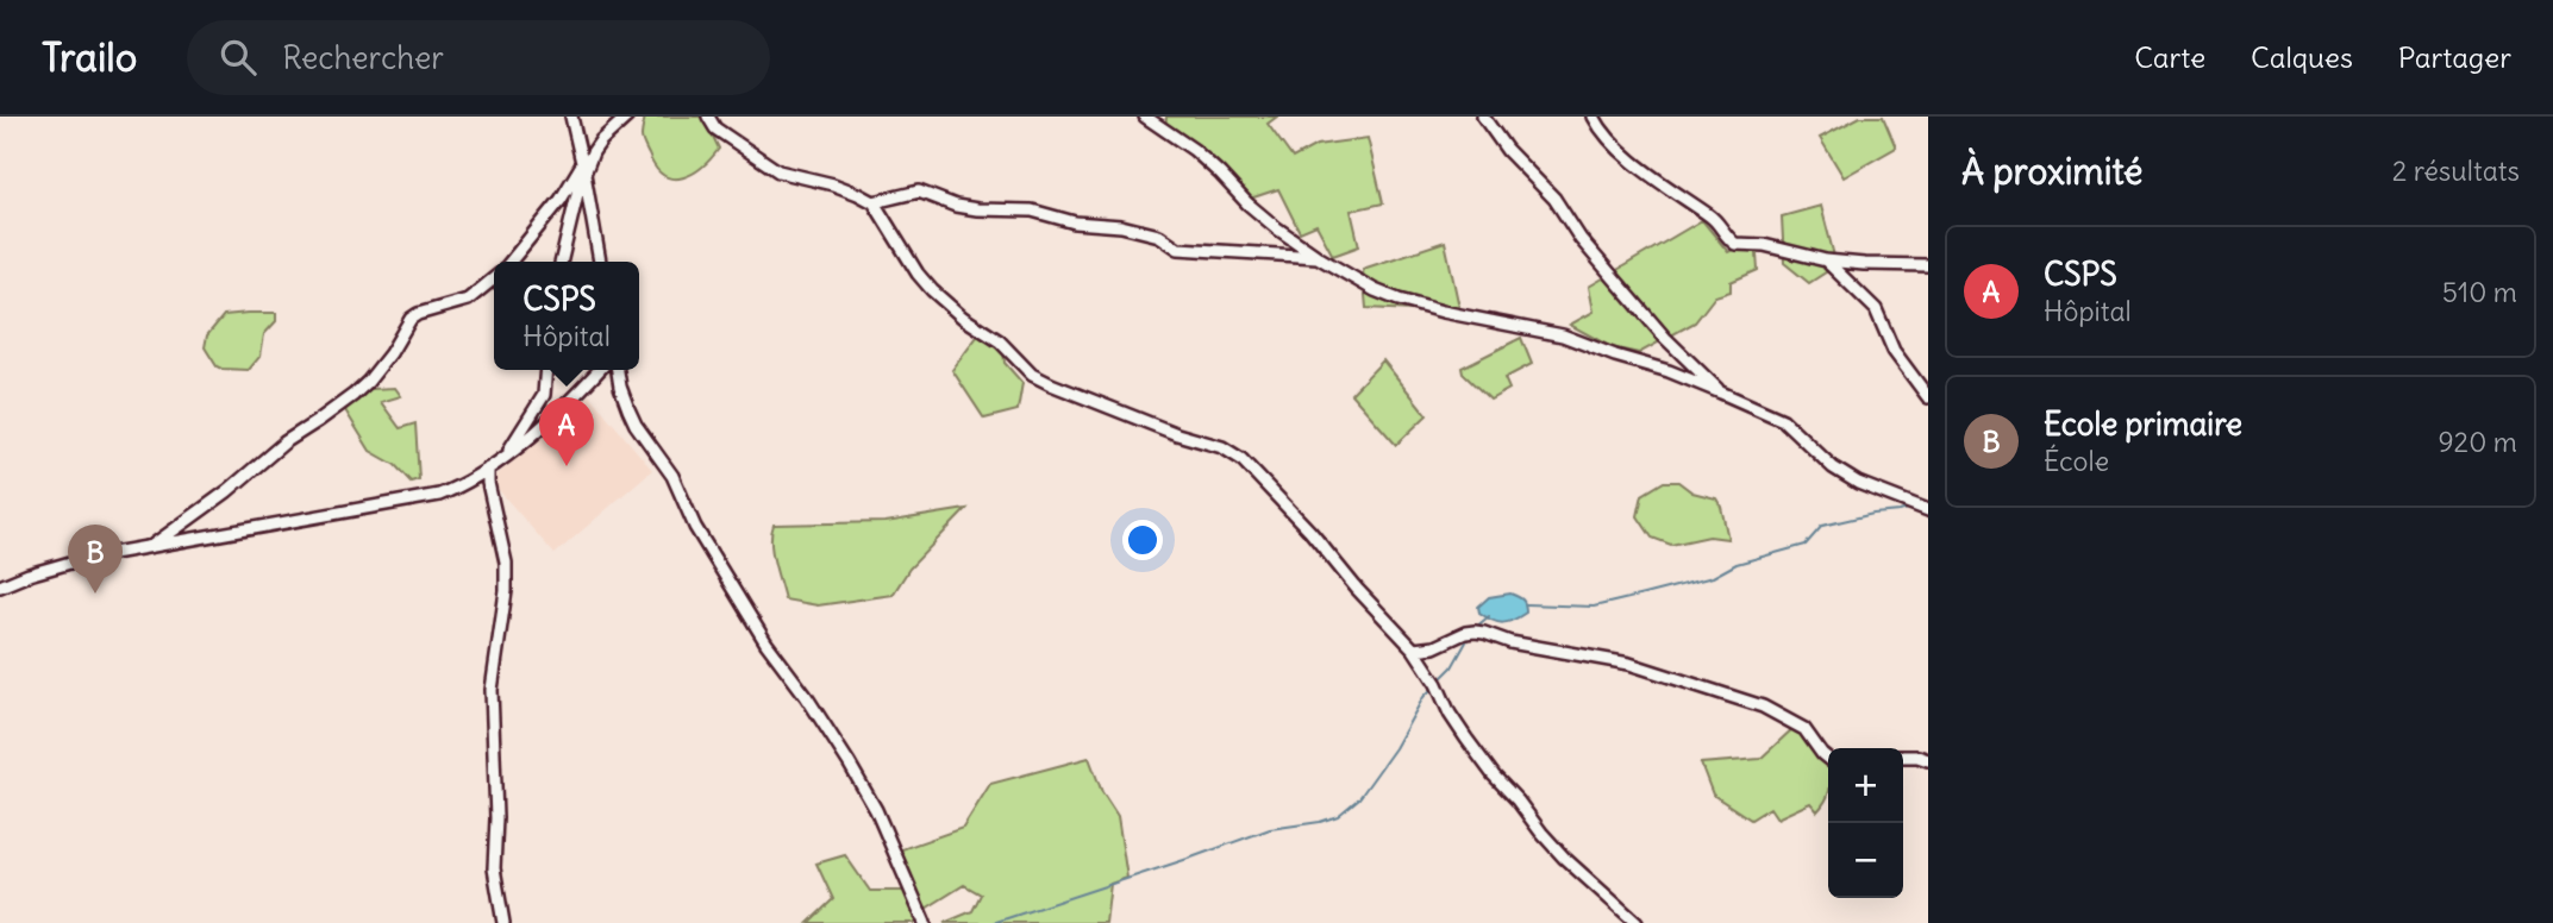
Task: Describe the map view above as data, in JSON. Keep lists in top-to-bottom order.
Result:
{
  "page": {
    "header": "Trailo",
    "search": "Rechercher",
    "nav": ["Carte", "Calques", "Partager"],
    "heading": ["À proximité", "2 résultats"],
    "list": [
      {
        "mark": "A",
        "name": "CSPS",
        "note": "Hôpital",
        "value": "510 m"
      },
      {
        "mark": "B",
        "name": "Ecole primaire",
        "note": "École",
        "value": "920 m"
      }
    ],
    "popup": ["CSPS", "Hôpital"],
    "pins": ["A", "B"],
    "map_buttons": ["+", "−"]
  }
}
